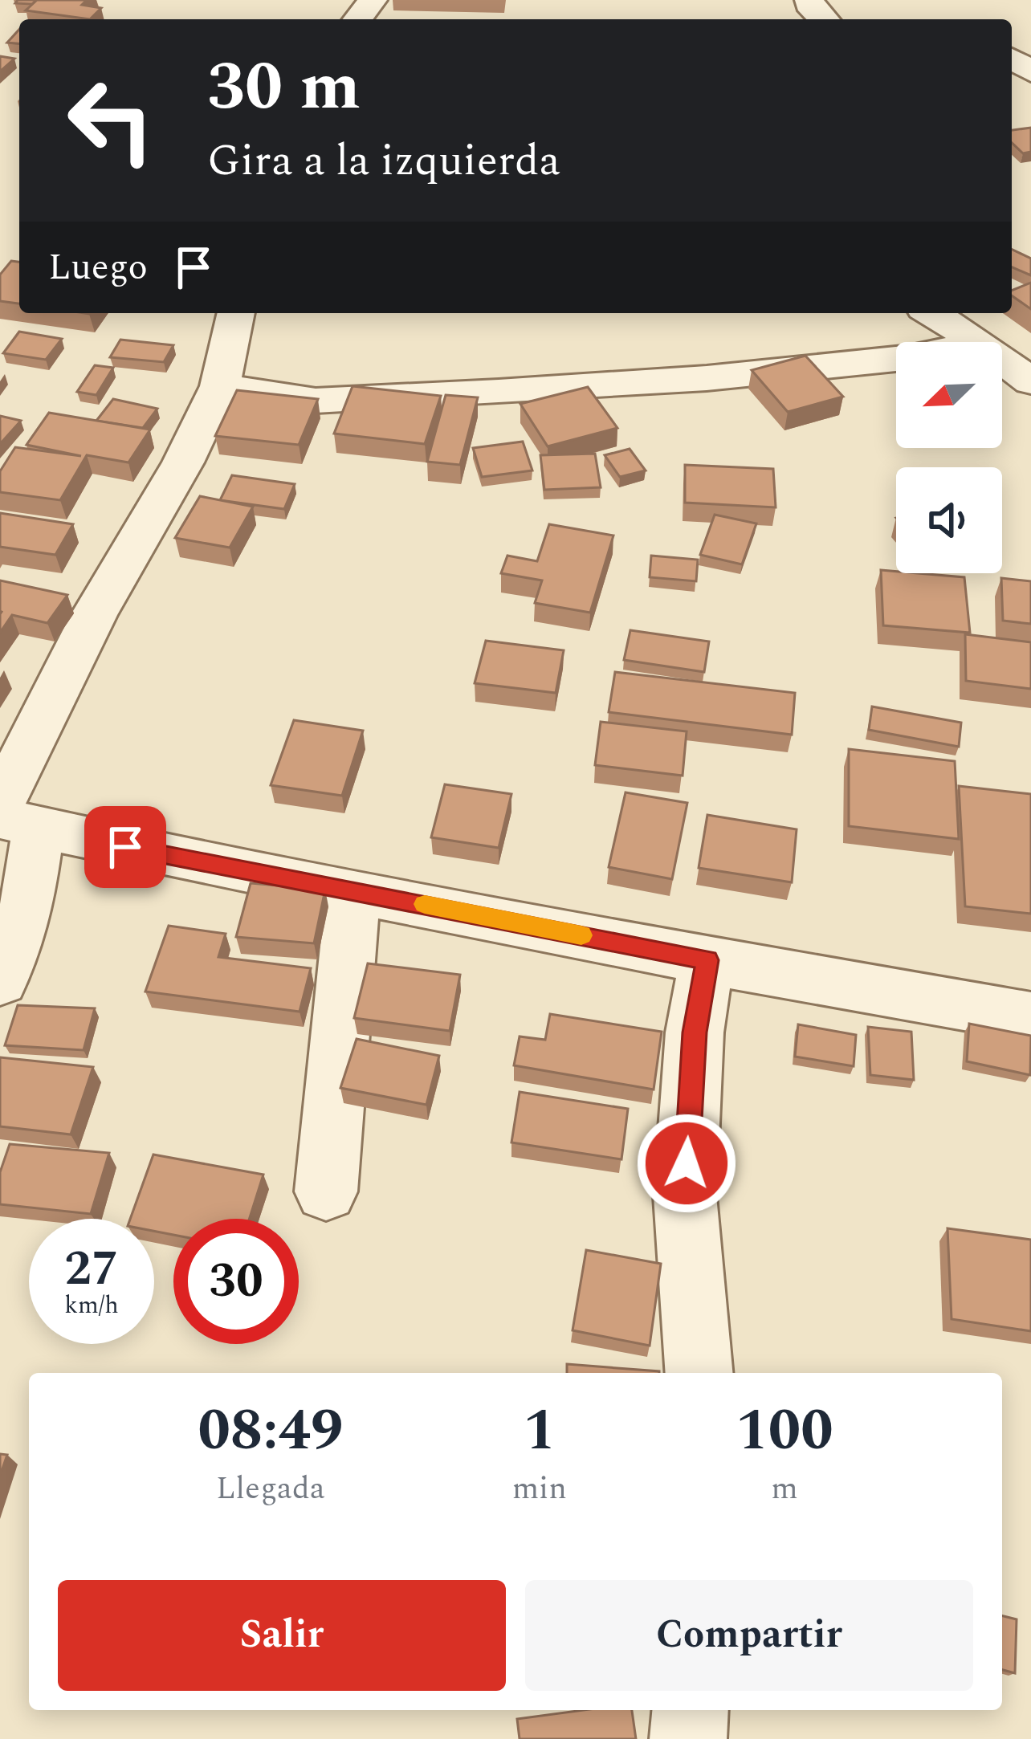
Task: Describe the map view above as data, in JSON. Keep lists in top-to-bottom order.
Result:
{
  "north": "bottom left",
  "page": {
    "turn": ["30 m", "Gira a la izquierda"],
    "then": "Luego",
    "speed": "27 km/h",
    "limit": "30",
    "eta": [
      "08:49",
      "Llegada",
      "1",
      "min",
      "100",
      "m"
    ],
    "buttons": ["Salir", "Compartir"]
  }
}
